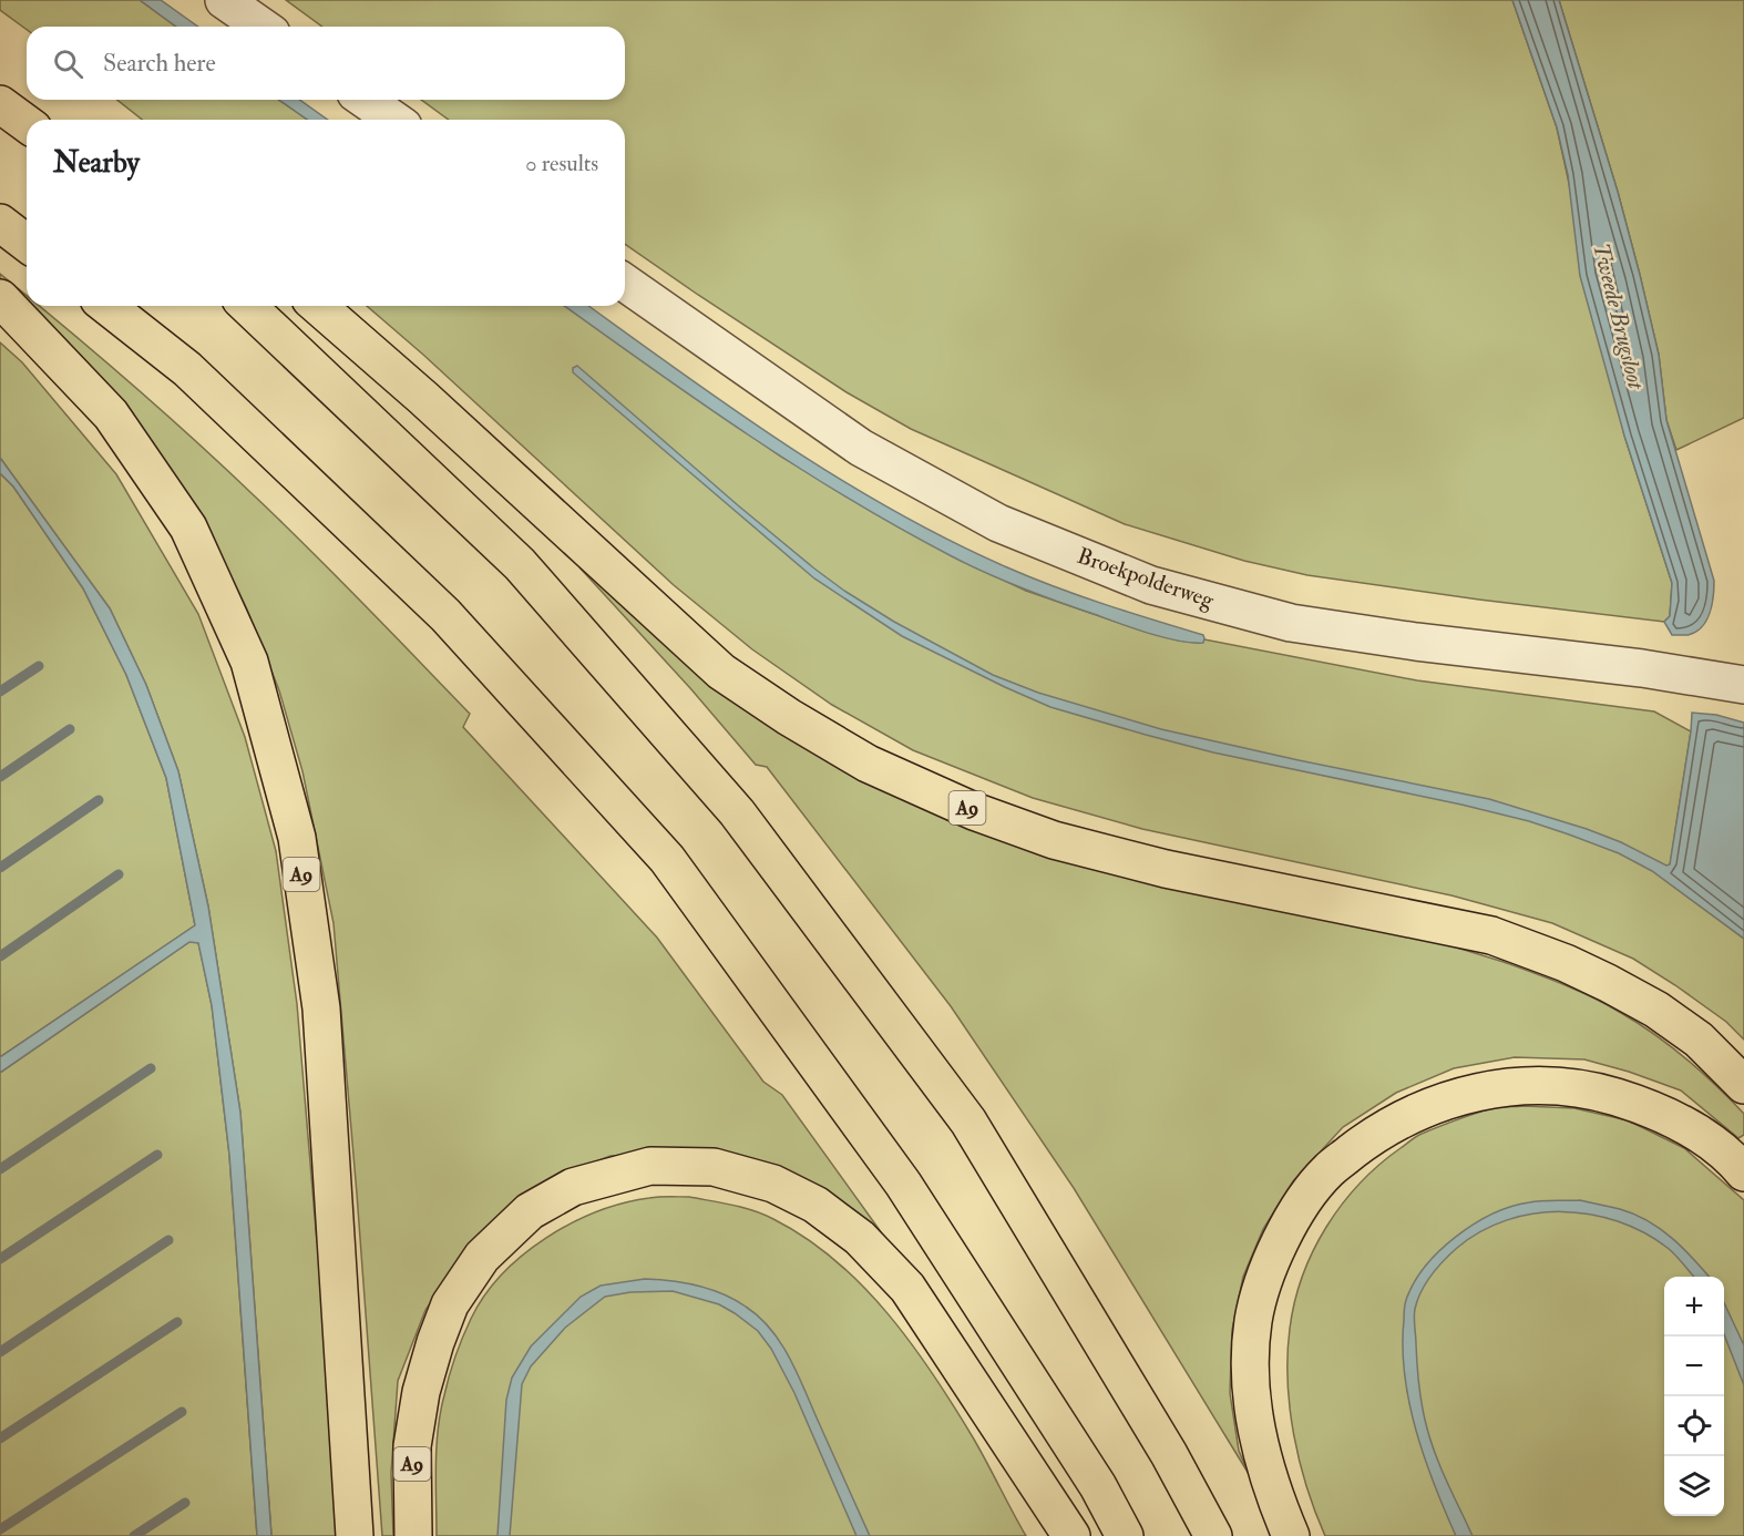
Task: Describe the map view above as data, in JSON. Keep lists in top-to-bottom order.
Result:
{
  "streets": {
    "highway": ["A9"],
    "street": ["Broekpolderweg"]
  },
  "water": ["Tweede Brugsloot"],
  "page": {
    "search": "Search here",
    "heading": ["Nearby", "0 results"],
    "map_buttons": ["+", "−"]
  }
}
